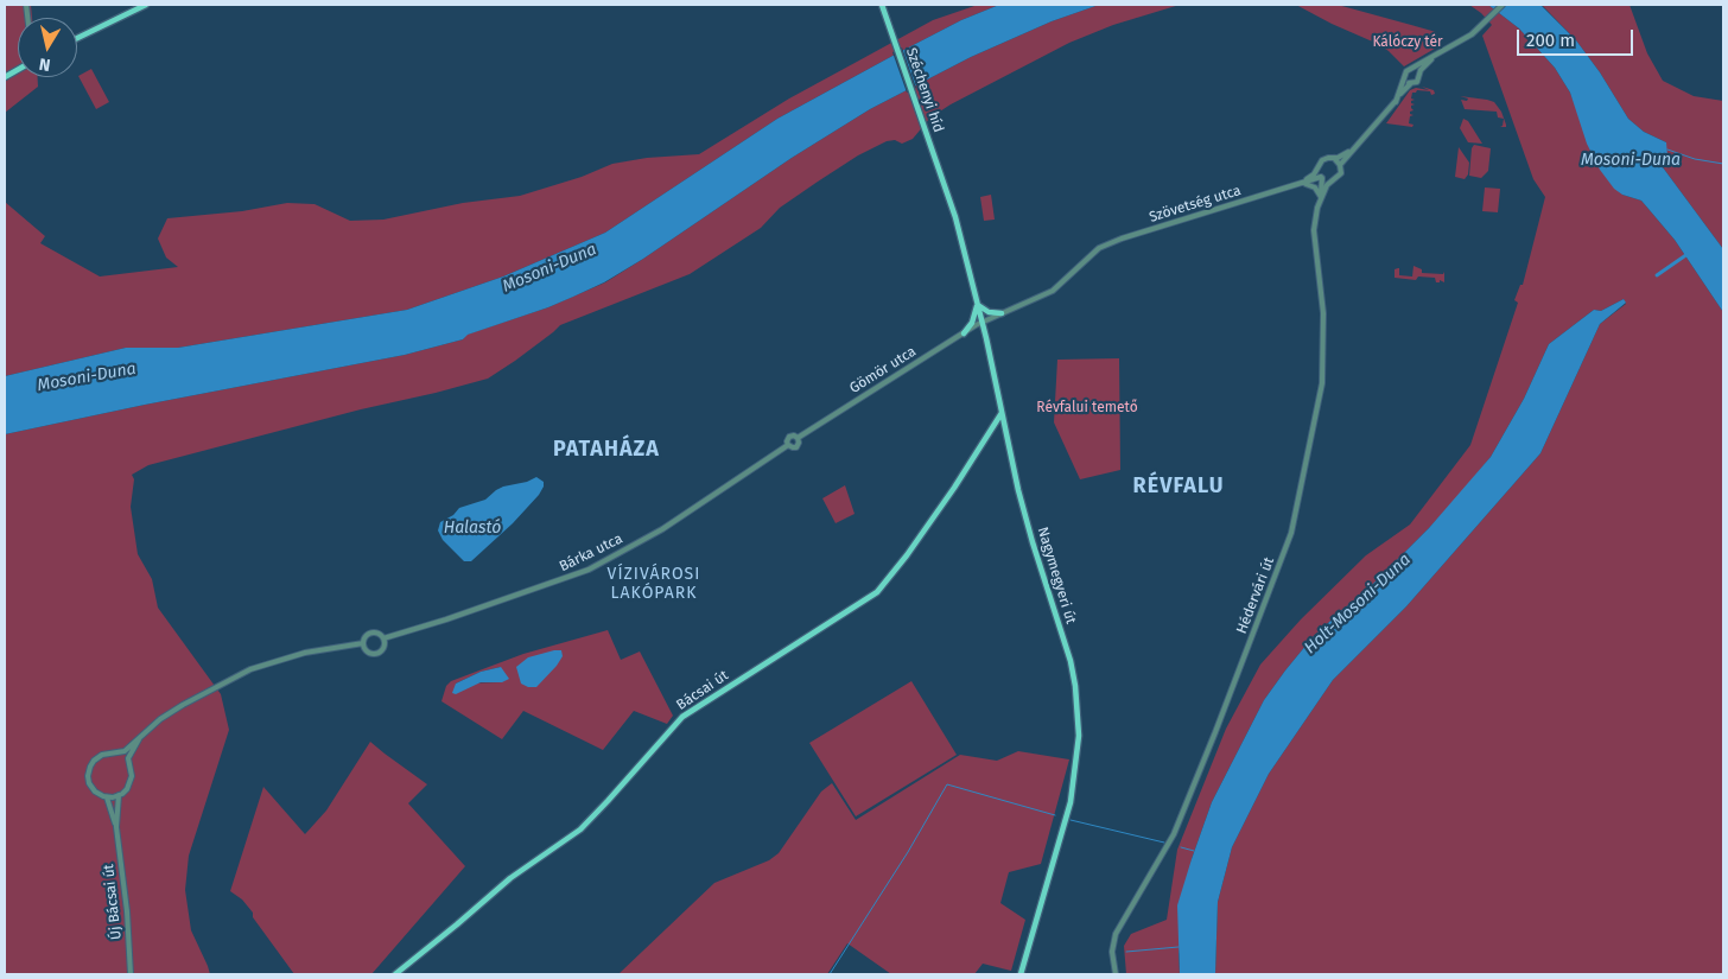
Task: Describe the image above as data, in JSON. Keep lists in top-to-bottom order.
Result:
{
  "streets": {
    "main road": ["Széchenyi híd", "Nagymegyeri út", "Bácsai út"],
    "street": [
      "Szövetség utca",
      "Gömör utca",
      "Bárka utca",
      "Hédervári út",
      "Új Bácsai út"
    ]
  },
  "crossings": [
    ["Széchenyi híd", "Nagymegyeri út"],
    ["Szövetség utca", "Gömör utca"],
    ["Szövetség utca", "Hédervári út"],
    ["Gömör utca", "Bárka utca"],
    ["Gömör utca", "Nagymegyeri út"],
    ["Nagymegyeri út", "Bácsai út"]
  ],
  "districts": ["PATAHÁZA", "RÉVFALU", "VÍZIVÁROSI LAKÓPARK"],
  "water": ["Mosoni-Duna", "Halastó", "Holt-Mosoni-Duna"],
  "parks": ["Kálóczy tér", "Révfalui temető"],
  "scale_bar": "200 m",
  "north": "bottom"
}
